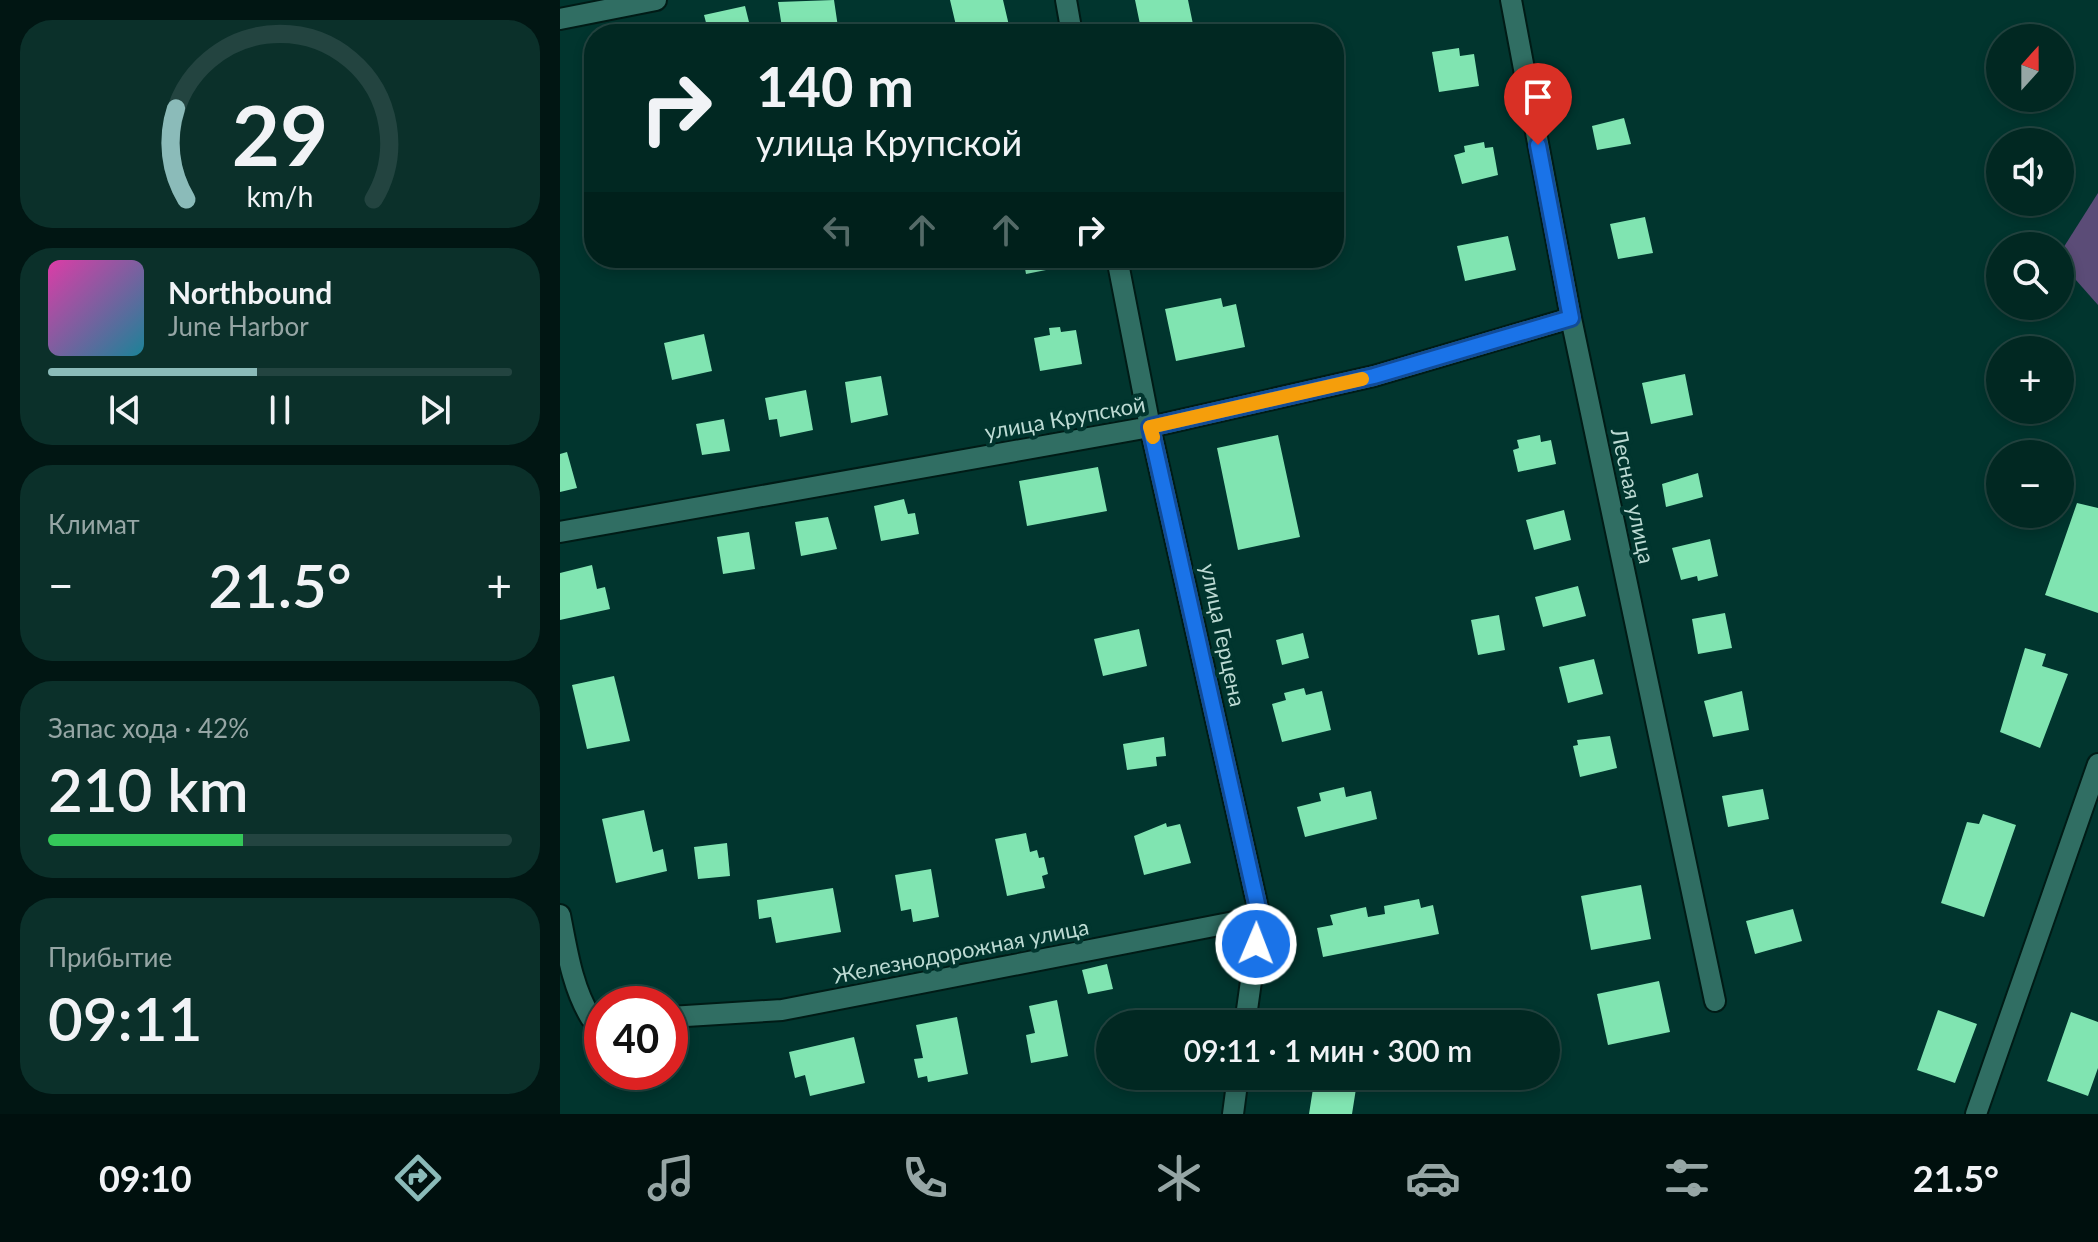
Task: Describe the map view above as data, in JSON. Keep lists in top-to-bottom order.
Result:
{
  "streets": {
    "street": [
      "улица Крупской",
      "Лесная улица",
      "улица Герцена",
      "Железнодорожная улица"
    ]
  },
  "crossings": [
    ["улица Крупской", "Лесная улица"],
    ["улица Крупской", "улица Герцена"],
    ["улица Герцена", "Железнодорожная улица"]
  ],
  "north": "top",
  "page": {
    "map_buttons": ["+", "−"],
    "turn": ["140 m", "улица Крупской"],
    "song": ["Northbound", "June Harbor"],
    "tile": [
      "Климат",
      ["Запас хода · 42%", "210 km"],
      ["Прибытие", "09:11"]
    ],
    "heat": ["−", "21.5°", "+"],
    "limit": "40",
    "trip": "09:11 · 1 мин · 300 m",
    "tabs": ["09:10", "21.5°"],
    "gauge": ["29", "km/h"]
  }
}
